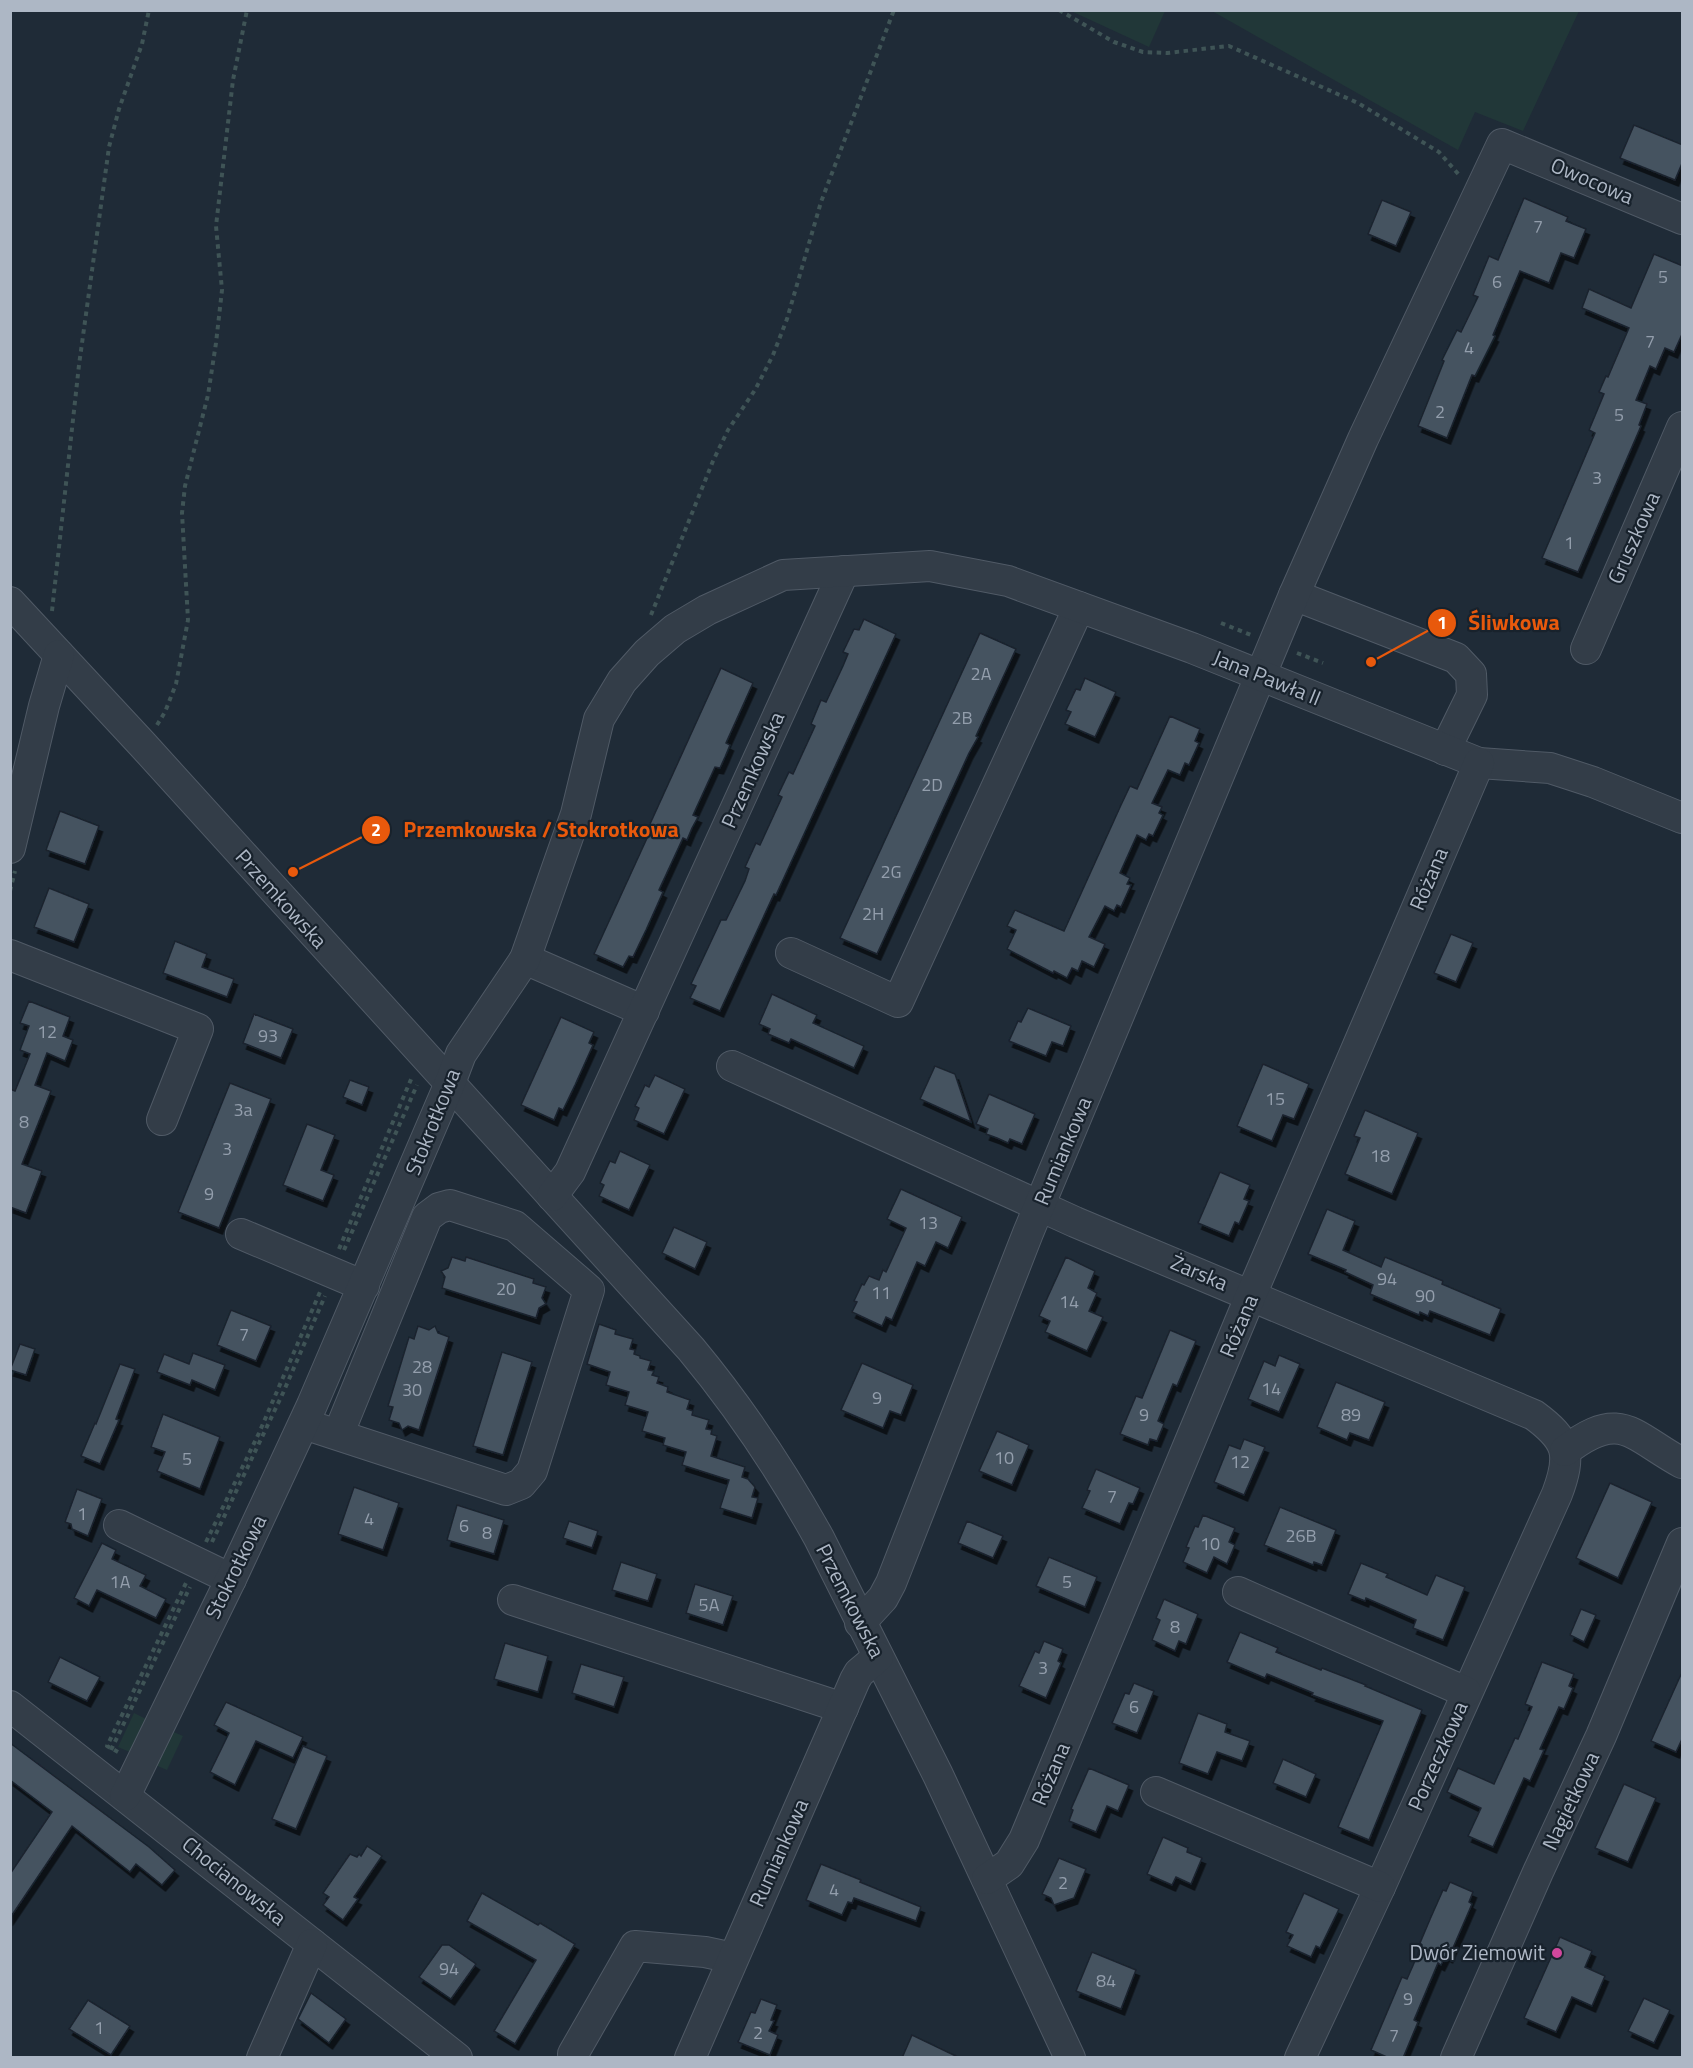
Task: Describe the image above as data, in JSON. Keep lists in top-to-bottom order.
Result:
{
  "streets": {
    "street": [
      "Owocowa",
      "Gruszkowa",
      "Jana Pawła II",
      "Przemkowska",
      "Różana",
      "Stokrotkowa",
      "Rumiankowa",
      "Żarska",
      "Porzeczkowa",
      "Nagietkowa",
      "Chocianowska"
    ]
  },
  "crossings": [
    ["Owocowa", "Rumiankowa"],
    ["Jana Pawła II", "Przemkowska"],
    ["Jana Pawła II", "Różana"],
    ["Jana Pawła II", "Stokrotkowa"],
    ["Jana Pawła II", "Rumiankowa"],
    ["Przemkowska", "Różana"],
    ["Przemkowska", "Stokrotkowa"],
    ["Przemkowska", "Rumiankowa"],
    ["Różana", "Żarska"],
    ["Stokrotkowa", "Chocianowska"],
    ["Rumiankowa", "Żarska"],
    ["Żarska", "Porzeczkowa"]
  ],
  "places": ["Śliwkowa", "Przemkowska / Stokrotkowa", "Dwór Ziemowit"],
  "house_numbers": [
    "7",
    "5",
    "6",
    "7",
    "4",
    "2",
    "5",
    "3",
    "1",
    "2A",
    "2B",
    "2D",
    "2G",
    "2H",
    "12",
    "93",
    "15",
    "3a",
    "8",
    "3",
    "18",
    "9",
    "13",
    "94",
    "20",
    "11",
    "90",
    "14",
    "7",
    "28",
    "14",
    "30",
    "9",
    "9",
    "89",
    "10",
    "5",
    "12",
    "7",
    "1",
    "4",
    "6",
    "8",
    "26B",
    "10",
    "1A",
    "5",
    "5A",
    "8",
    "3",
    "6",
    "2",
    "4",
    "94",
    "84",
    "9",
    "1",
    "2",
    "7"
  ]
}
